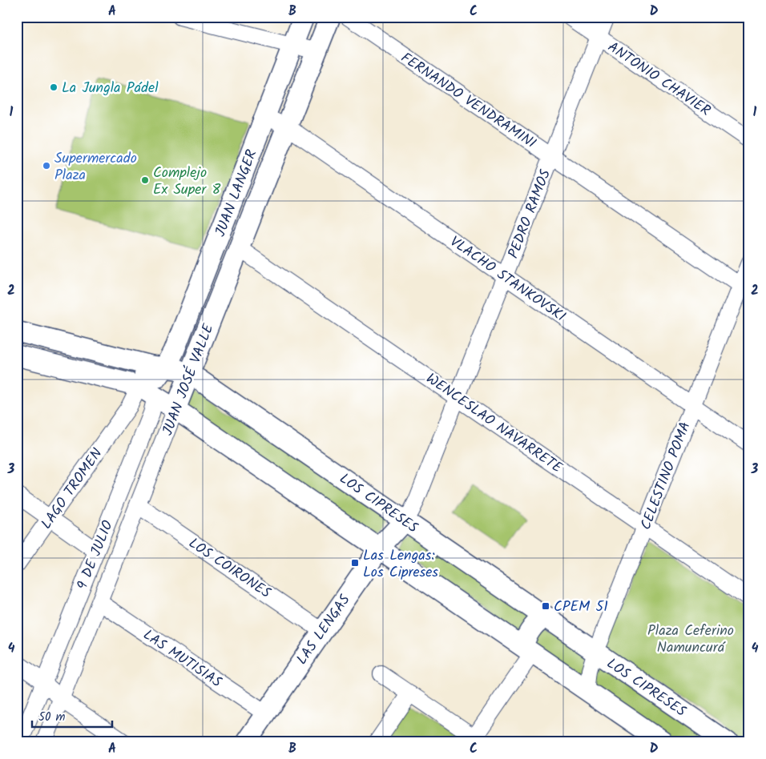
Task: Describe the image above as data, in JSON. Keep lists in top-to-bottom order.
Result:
{
  "streets": {
    "main road": [
      "JUAN LANGER",
      "JUAN JOSÉ VALLE",
      "LOS CIPRESES",
      "9 DE JULIO",
      "LAS LENGAS"
    ],
    "street": [
      "ANTONIO CHAVIER",
      "FERNANDO VENDRAMINI",
      "PEDRO RAMOS",
      "VLACHO STANKOVSKI",
      "WENCESLAO NAVARRETE",
      "CELESTINO POMA",
      "LAGO TROMEN",
      "LOS COIRONES",
      "LAS MUTISIAS"
    ]
  },
  "crossings": [
    ["ANTONIO CHAVIER", "PEDRO RAMOS"],
    ["FERNANDO VENDRAMINI", "PEDRO RAMOS"],
    ["FERNANDO VENDRAMINI", "CELESTINO POMA"],
    ["JUAN LANGER", "VLACHO STANKOVSKI"],
    ["JUAN LANGER", "LOS CIPRESES"],
    ["JUAN LANGER", "9 DE JULIO"],
    ["PEDRO RAMOS", "VLACHO STANKOVSKI"],
    ["PEDRO RAMOS", "WENCESLAO NAVARRETE"],
    ["PEDRO RAMOS", "LOS CIPRESES"],
    ["PEDRO RAMOS", "LAS LENGAS"],
    ["VLACHO STANKOVSKI", "JUAN JOSÉ VALLE"],
    ["VLACHO STANKOVSKI", "CELESTINO POMA"],
    ["JUAN JOSÉ VALLE", "WENCESLAO NAVARRETE"],
    ["JUAN JOSÉ VALLE", "LOS CIPRESES"],
    ["JUAN JOSÉ VALLE", "9 DE JULIO"],
    ["JUAN JOSÉ VALLE", "LOS COIRONES"],
    ["JUAN JOSÉ VALLE", "LAS MUTISIAS"],
    ["WENCESLAO NAVARRETE", "CELESTINO POMA"],
    ["CELESTINO POMA", "LOS CIPRESES"],
    ["LAGO TROMEN", "9 DE JULIO"],
    ["LOS CIPRESES", "9 DE JULIO"],
    ["LOS CIPRESES", "LAS LENGAS"],
    ["LOS COIRONES", "LAS LENGAS"],
    ["LAS LENGAS", "LAS MUTISIAS"]
  ],
  "parks": ["Plaza Ceferino Namuncurá"],
  "places": {
    "other": ["La Jungla Pádel", "Supermercado Plaza", "Complejo Ex Super 8"],
    "transit": ["Las Lengas: Los Cipreses", "CPEM 51"]
  },
  "scale_bar": "50 m",
  "grid": {
    "columns": [
      "A",
      "B",
      "C",
      "D"
    ],
    "rows": [
      "1",
      "2",
      "3",
      "4"
    ]
  }
}
